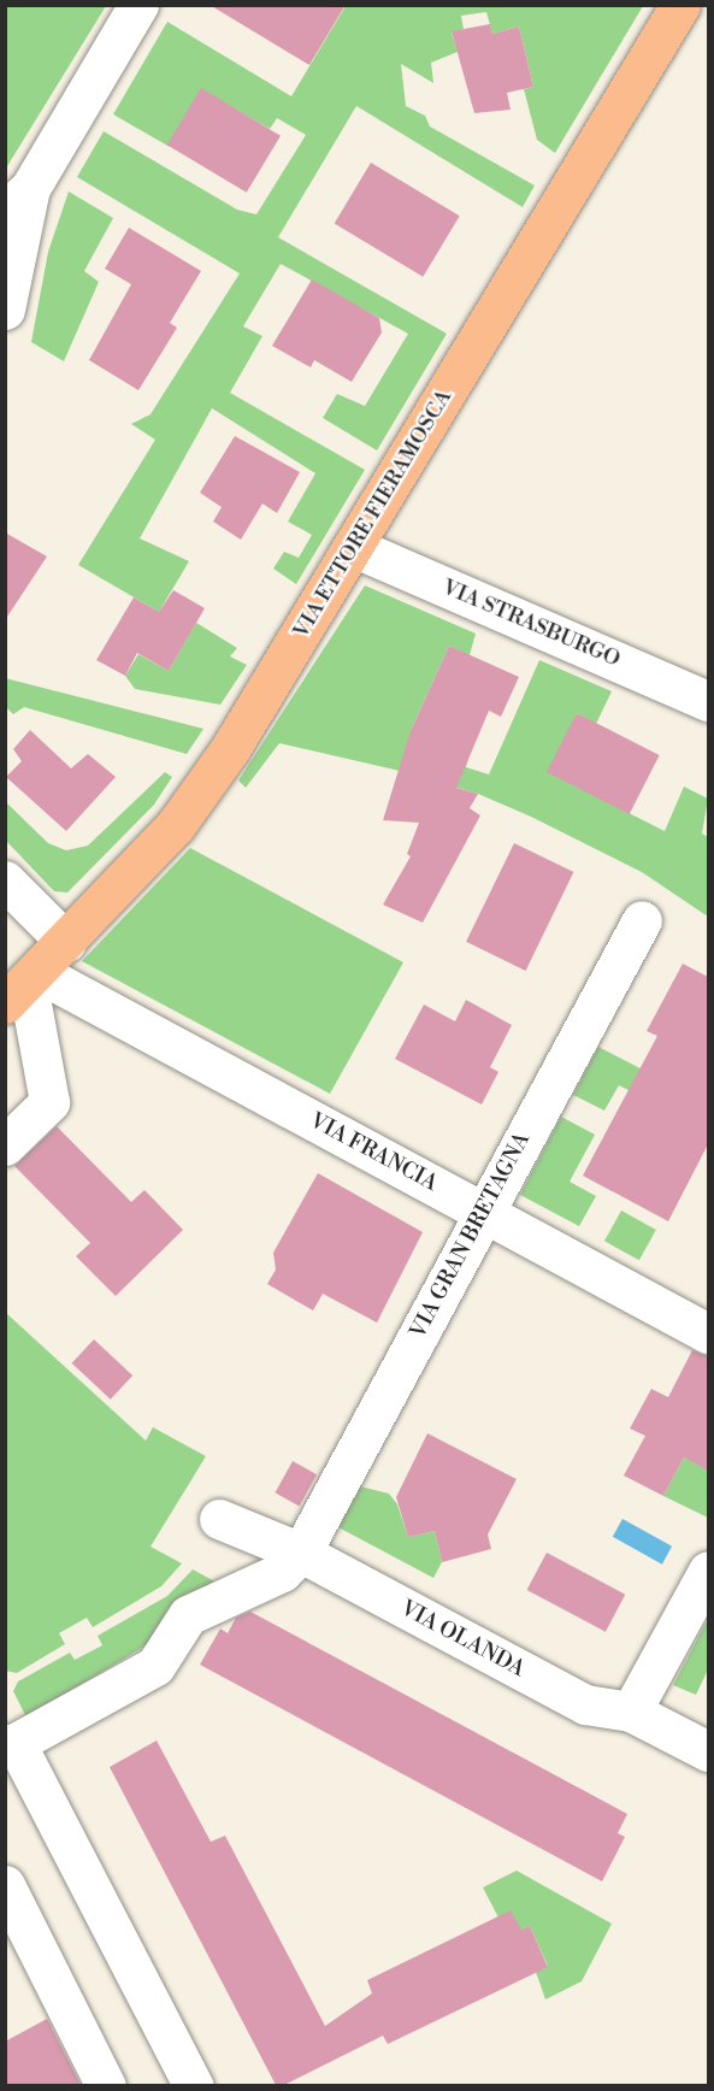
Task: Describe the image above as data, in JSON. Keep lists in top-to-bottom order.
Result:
{
  "streets": {
    "main road": ["VIA ETTORE FIERAMOSCA"],
    "street": [
      "VIA STRASBURGO",
      "VIA FRANCIA",
      "VIA GRAN BRETAGNA",
      "VIA OLANDA"
    ]
  },
  "crossings": [
    ["VIA ETTORE FIERAMOSCA", "VIA STRASBURGO"],
    ["VIA ETTORE FIERAMOSCA", "VIA FRANCIA"],
    ["VIA FRANCIA", "VIA GRAN BRETAGNA"],
    ["VIA GRAN BRETAGNA", "VIA OLANDA"]
  ]
}
